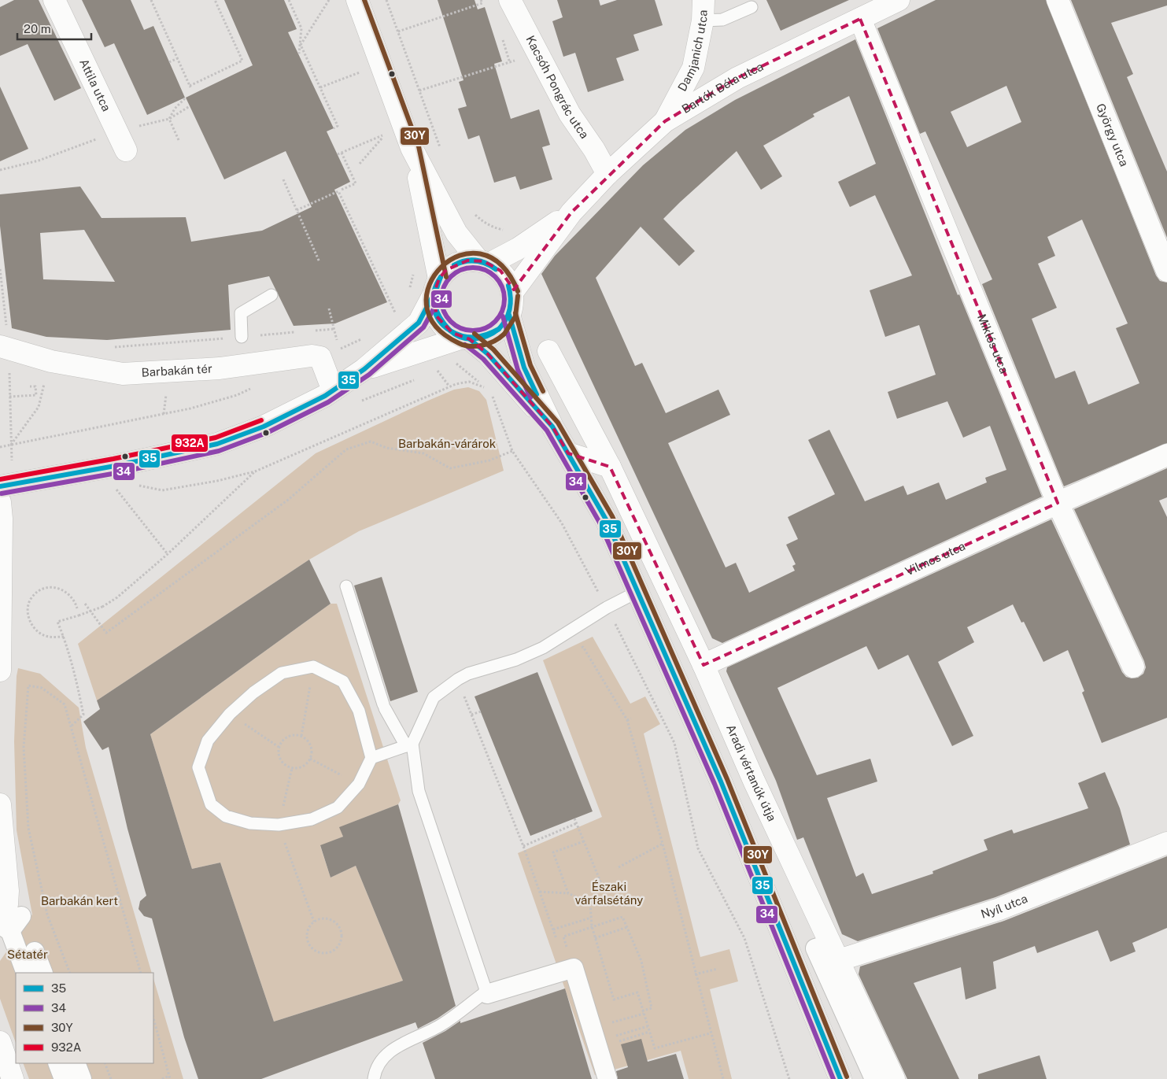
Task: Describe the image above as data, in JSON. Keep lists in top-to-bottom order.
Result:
{
  "streets": {
    "street": [
      "Damjanich utca",
      "Attila utca",
      "Kacsóh Pongrác utca",
      "Bartók Béla utca",
      "György utca",
      "Miklós utca",
      "Barbakán tér",
      "Vilmos utca",
      "Aradi vértanúk útja",
      "Nyíl utca"
    ]
  },
  "crossings": [
    ["Damjanich utca", "Bartók Béla utca"],
    ["Kacsóh Pongrác utca", "Bartók Béla utca"],
    ["Bartók Béla utca", "Miklós utca"],
    ["Miklós utca", "Vilmos utca"],
    ["Vilmos utca", "Aradi vértanúk útja"],
    ["Aradi vértanúk útja", "Nyíl utca"]
  ],
  "parks": [
    "Barbakán-várárok",
    "Északi várfalsétány",
    "Barbakán kert",
    "Sétatér"
  ],
  "lines": [
    "transit line 30Y",
    "transit line 35",
    "transit line 34",
    "transit line 932A"
  ],
  "legend": [
    "35",
    "34",
    "30Y",
    "932A"
  ],
  "scale_bar": "20 m"
}
